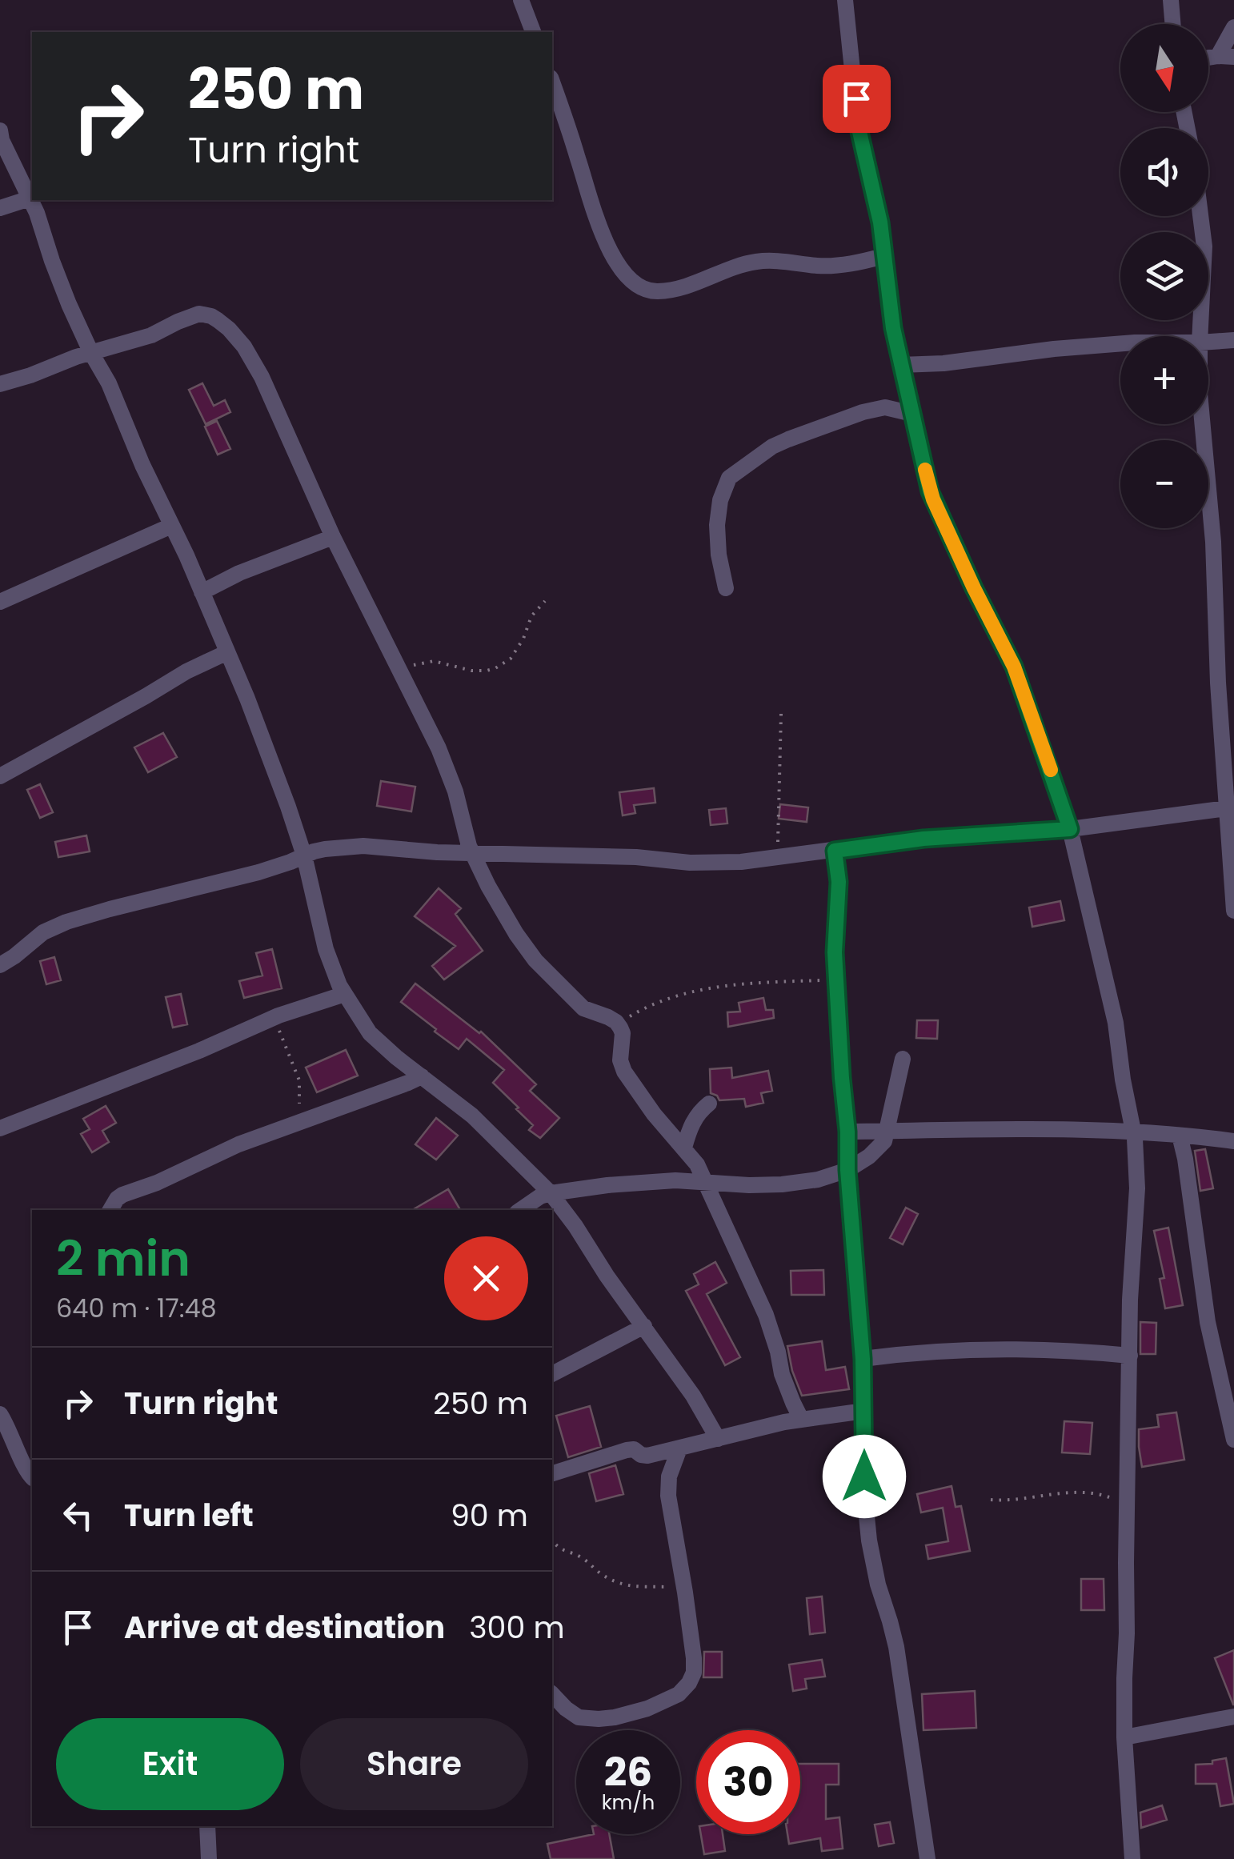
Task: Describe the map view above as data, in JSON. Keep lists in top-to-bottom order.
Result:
{
  "north": "bottom",
  "page": {
    "map_buttons": ["+", "−"],
    "turn": ["250 m", "Turn right"],
    "heading": ["2 min", "640 m · 17:48"],
    "list": [
      {
        "name": "Turn right",
        "value": "250 m"
      },
      {
        "name": "Turn left",
        "value": "90 m"
      },
      {
        "name": "Arrive at destination",
        "value": "300 m"
      }
    ],
    "buttons": ["Exit", "Share"],
    "speed": "26 km/h",
    "limit": "30"
  }
}
